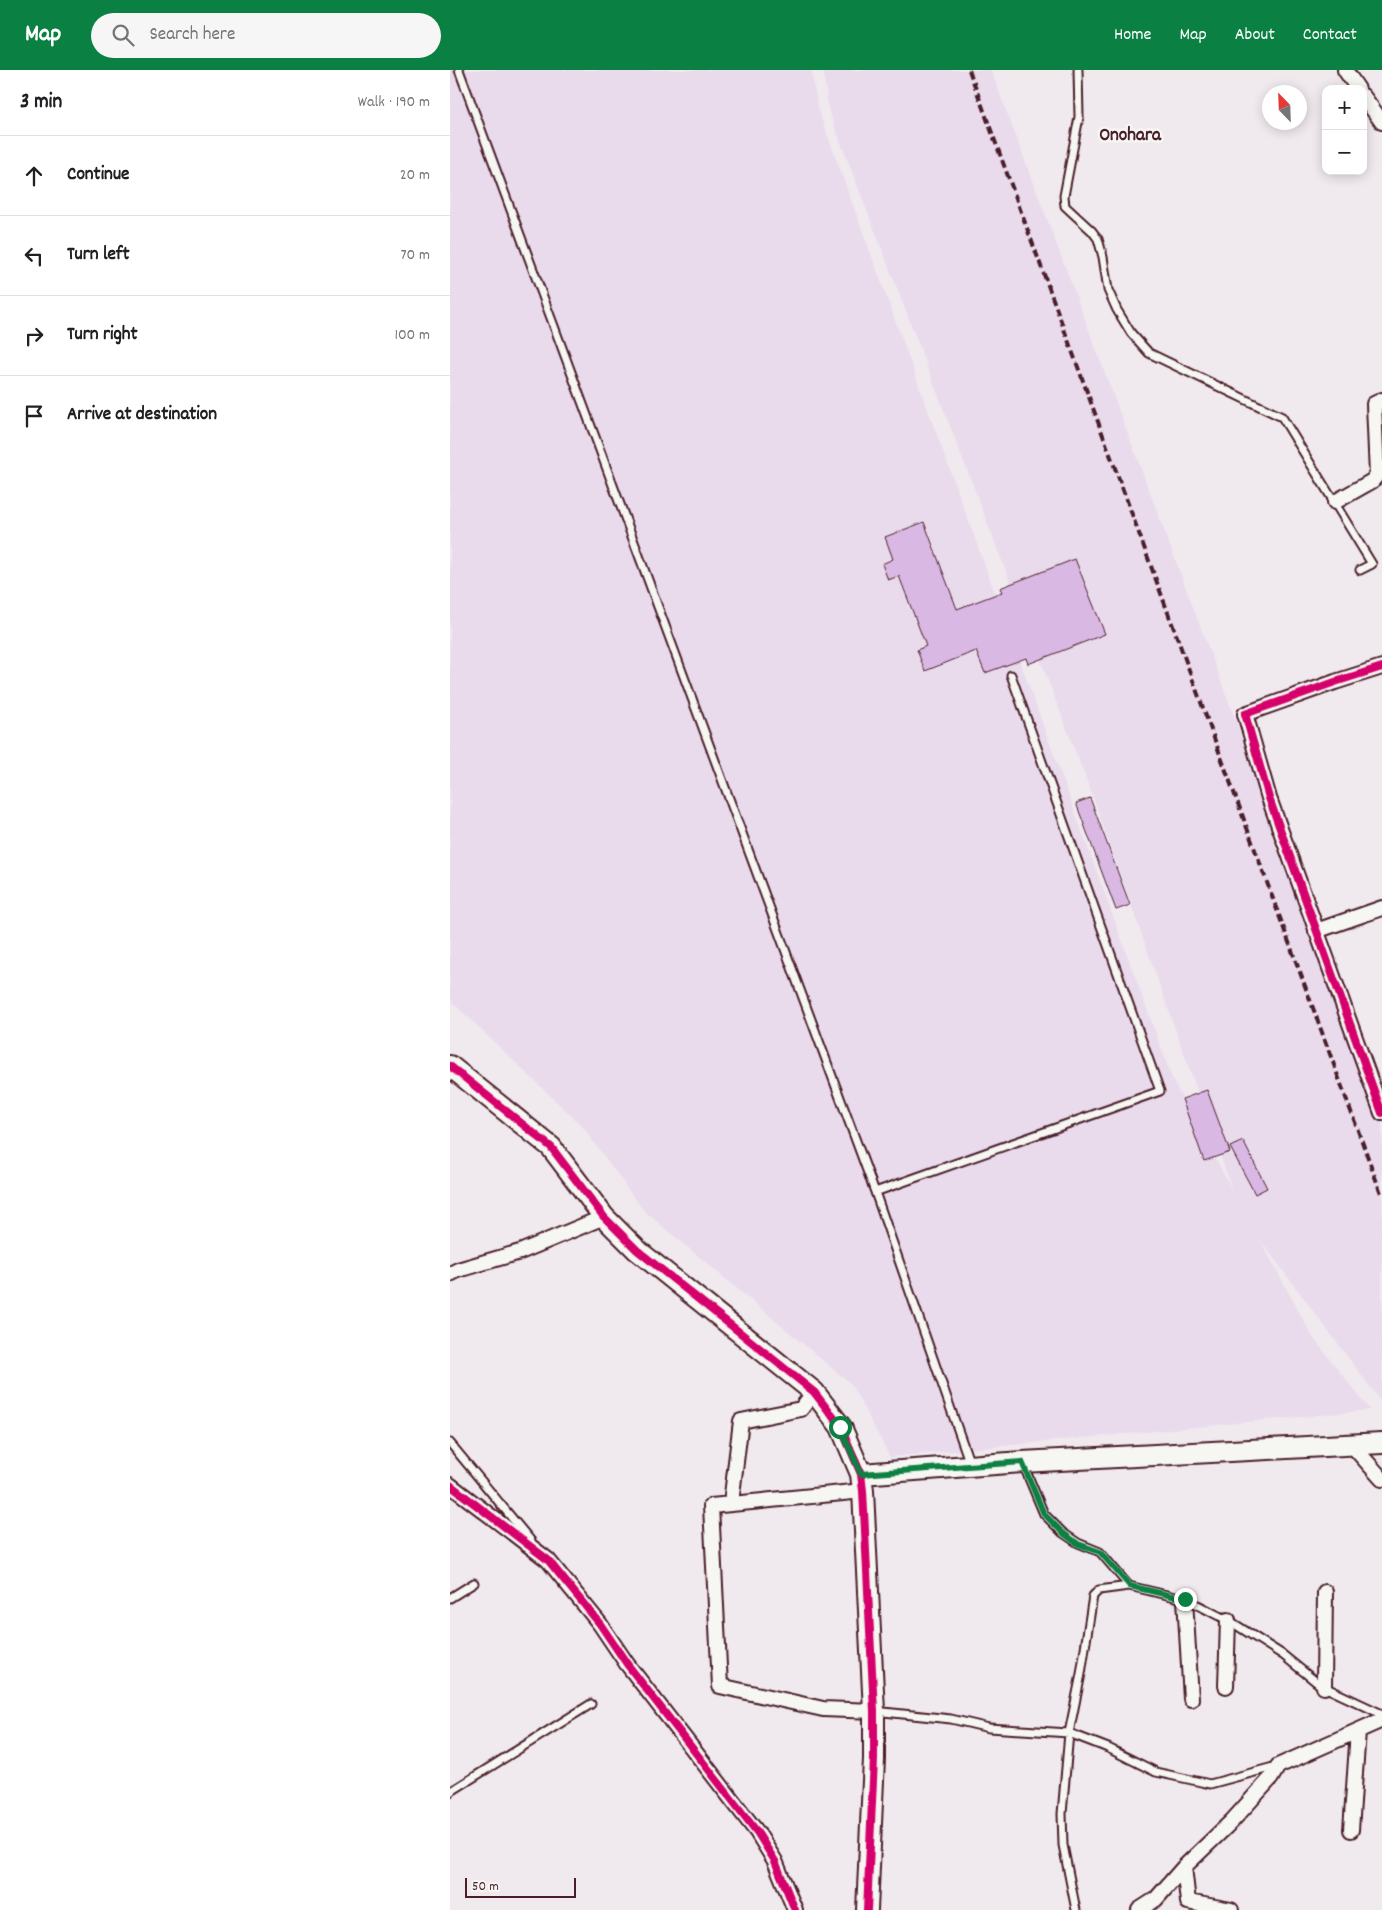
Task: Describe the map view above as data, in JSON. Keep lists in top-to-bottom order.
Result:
{
  "districts": ["Onohara"],
  "scale_bar": "50 m",
  "north": "top left",
  "page": {
    "header": "Map",
    "search": "Search here",
    "nav": [
      "Home",
      "Map",
      "About",
      "Contact"
    ],
    "heading": ["3 min", "Walk · 190 m"],
    "map_buttons": ["+", "−"],
    "list": [
      ["Continue", "20 m"],
      ["Turn left", "70 m"],
      ["Turn right", "100 m"],
      "Arrive at destination"
    ],
    "scale": "50 m"
  }
}
